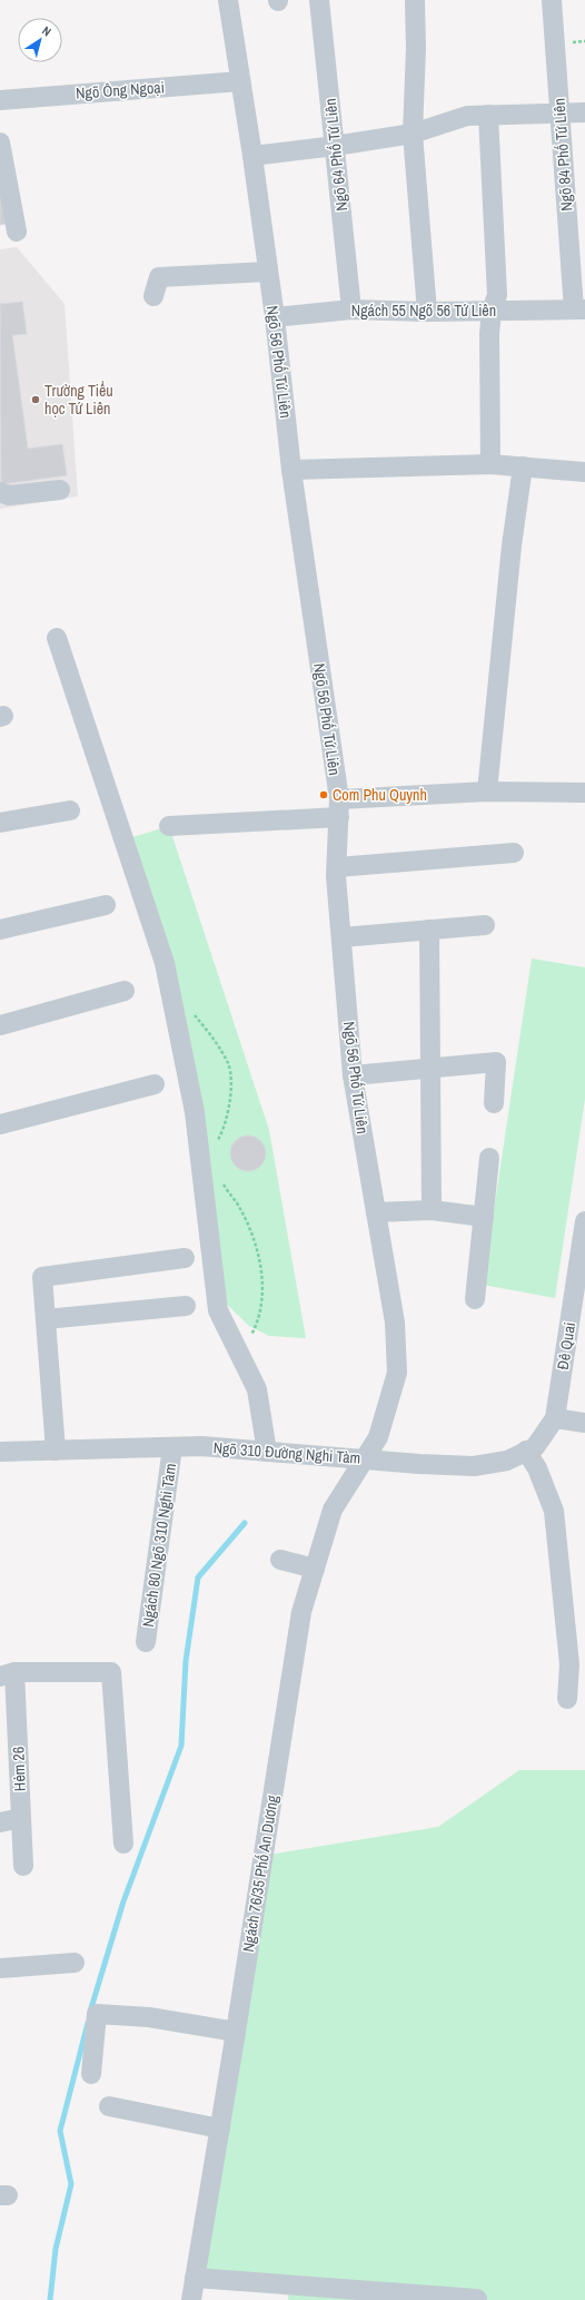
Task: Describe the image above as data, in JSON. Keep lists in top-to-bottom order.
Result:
{
  "streets": {
    "street": [
      "Ngõ Ông Ngoại",
      "Ngõ 64 Phố Tứ Liên",
      "Ngõ 84 Phố Tứ Liên",
      "Ngách 55 Ngõ 56 Tứ Liên",
      "Ngõ 56 Phố Tứ Liên",
      "Đê Quai",
      "Ngõ 310 Đường Nghi Tàm",
      "Ngách 80 Ngõ 310 Nghi Tàm",
      "Hẻm 26",
      "Ngách 76/35 Phố An Dương"
    ]
  },
  "crossings": [
    ["Ngõ Ông Ngoại", "Ngõ 56 Phố Tứ Liên"],
    ["Ngõ 64 Phố Tứ Liên", "Ngách 55 Ngõ 56 Tứ Liên"],
    ["Ngõ 84 Phố Tứ Liên", "Ngách 55 Ngõ 56 Tứ Liên"],
    ["Ngách 55 Ngõ 56 Tứ Liên", "Ngõ 56 Phố Tứ Liên"],
    ["Ngõ 56 Phố Tứ Liên", "Ngõ 310 Đường Nghi Tàm"],
    ["Ngõ 56 Phố Tứ Liên", "Ngách 76/35 Phố An Dương"],
    ["Đê Quai", "Ngõ 310 Đường Nghi Tàm"],
    ["Ngõ 310 Đường Nghi Tàm", "Ngách 80 Ngõ 310 Nghi Tàm"],
    ["Ngõ 310 Đường Nghi Tàm", "Ngách 76/35 Phố An Dương"]
  ],
  "places": ["Trường Tiểu học Tứ Liên", "Com Phu Quynh"],
  "north": "top right"
}
